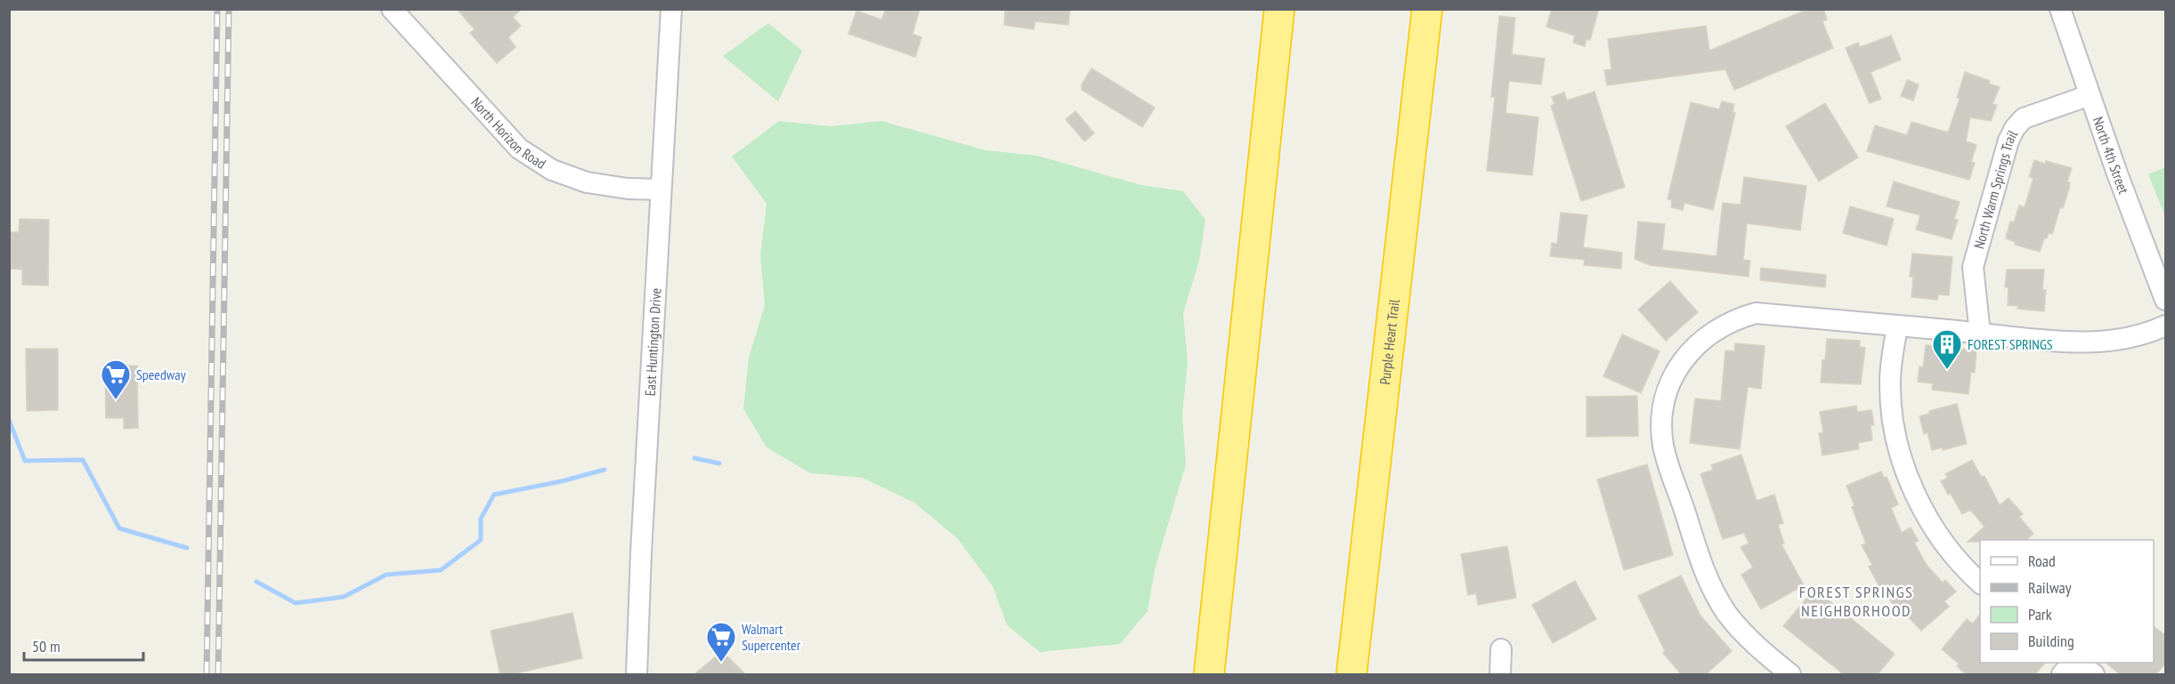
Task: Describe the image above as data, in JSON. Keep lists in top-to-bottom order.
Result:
{
  "streets": {
    "highway": ["Purple Heart Trail"],
    "street": [
      "North Horizon Road",
      "North 4th Street",
      "North Warm Springs Trail",
      "East Huntington Drive"
    ]
  },
  "crossings": [
    ["North Horizon Road", "East Huntington Drive"],
    ["North 4th Street", "North Warm Springs Trail"]
  ],
  "districts": ["FOREST SPRINGS NEIGHBORHOOD"],
  "places": {
    "building": ["FOREST SPRINGS"],
    "supermarket": ["Speedway", "Walmart Supercenter"]
  },
  "legend": [
    "Road",
    "Railway",
    "Park",
    "Building"
  ],
  "scale_bar": "50 m"
}
